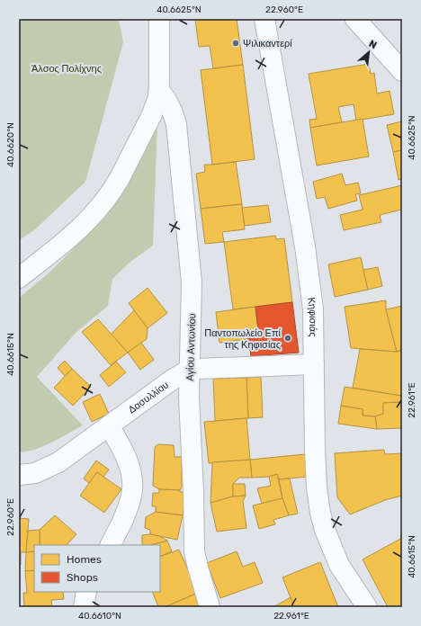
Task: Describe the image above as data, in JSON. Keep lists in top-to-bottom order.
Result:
{
  "streets": {
    "street": ["Κηφισιάς", "Αγίου Αντωνίου", "Δασυλλίου"]
  },
  "crossings": [
    ["Κηφισιάς", "Δασυλλίου"],
    ["Αγίου Αντωνίου", "Δασυλλίου"]
  ],
  "parks": ["Άλσος Πολίχνης"],
  "places": ["Ψιλικαντερί", "Παντοπωλείο Επί της Κηφισίας"],
  "legend": ["Homes", "Shops"],
  "north": "top right",
  "coordinates": [
    "40.6625°N",
    "22.960°E",
    "40.6620°N",
    "40.6615°N",
    "22.961°E",
    "40.6610°N"
  ]
}
